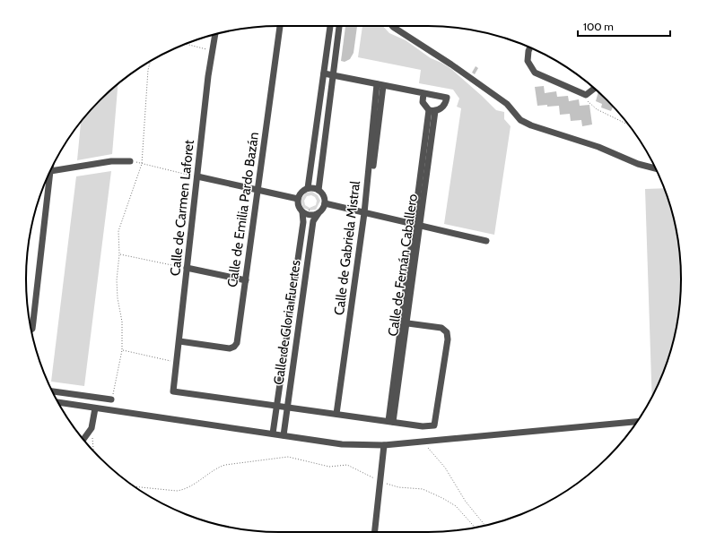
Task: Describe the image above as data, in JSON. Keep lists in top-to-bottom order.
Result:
{
  "streets": {
    "street": [
      "Calle de Carmen Laforet",
      "Calle de Emilia Pardo Bazán",
      "Calle de Gabriela Mistral",
      "Calle de Fernán Caballero",
      "Calle de Gloria Fuertes"
    ]
  },
  "crossings": [
    ["Calle de Carmen Laforet", "Calle de Emilia Pardo Bazán"],
    ["Calle de Carmen Laforet", "Calle de Gloria Fuertes"]
  ],
  "scale_bar": "100 m"
}
